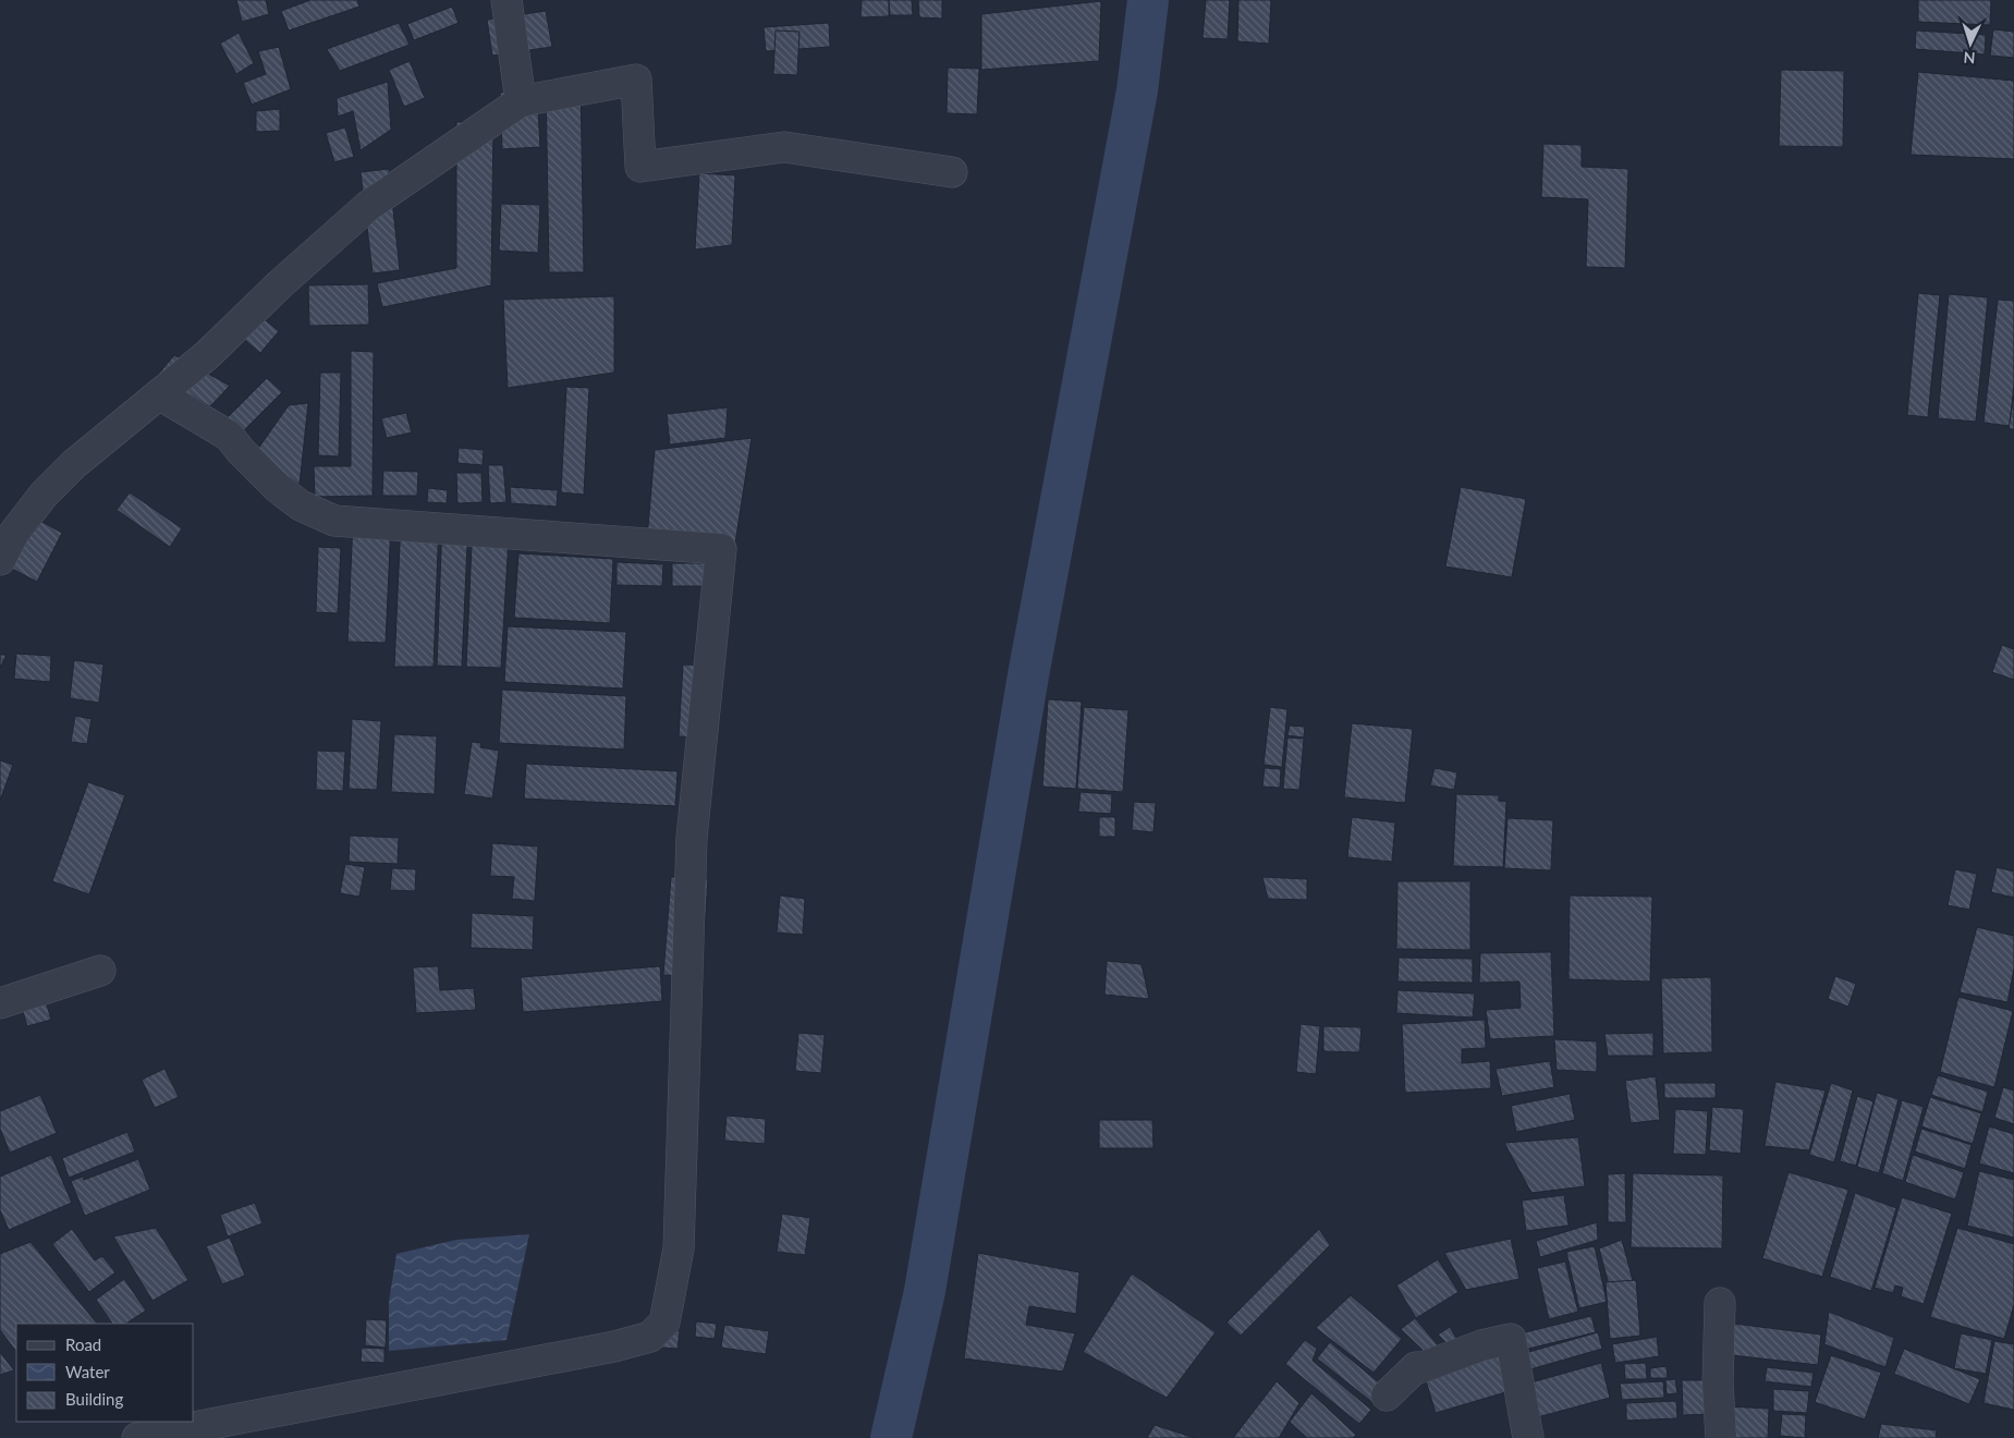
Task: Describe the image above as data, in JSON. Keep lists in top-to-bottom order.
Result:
{
  "legend": ["Road", "Water", "Building"],
  "north": "bottom"
}
